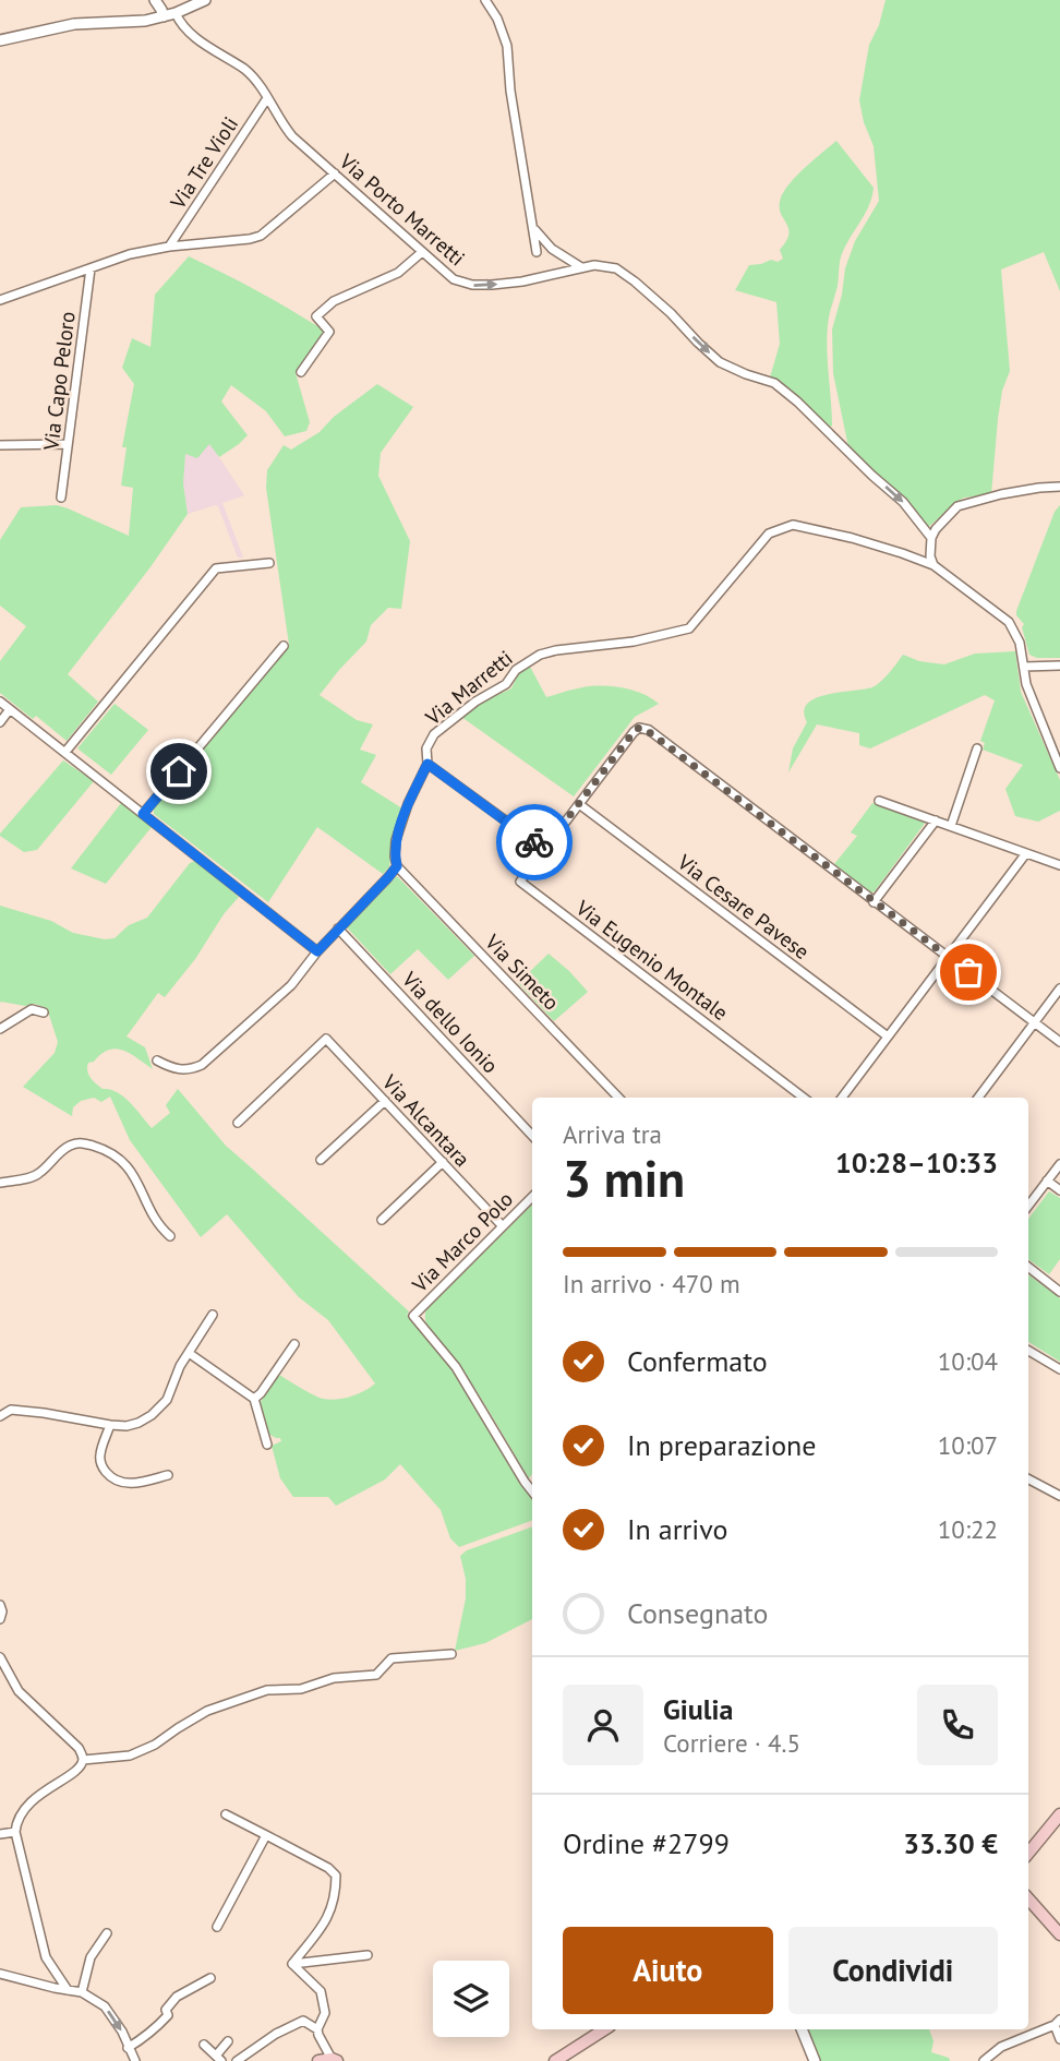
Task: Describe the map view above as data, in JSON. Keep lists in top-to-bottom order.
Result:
{
  "streets": {
    "street": [
      "Via Tre Violi",
      "Via Porto Marretti",
      "Via Capo Peloro",
      "Via Marretti",
      "Via Cesare Pavese",
      "Via Eugenio Montale",
      "Via Simeto",
      "Via dello Ionio",
      "Via Alcantara",
      "Via Marco Polo"
    ]
  },
  "crossings": [
    ["Via Tre Violi", "Via Porto Marretti"],
    ["Via Marretti", "Via Simeto"],
    ["Via Cesare Pavese", "Via Eugenio Montale"],
    ["Via Alcantara", "Via Marco Polo"]
  ],
  "one_way": ["Via Porto Marretti"],
  "page": {
    "heading": ["3 min", "Arriva tra", "10:28–10:33"],
    "panel": [
      "Giulia",
      "Corriere · 4.5",
      "Ordine #2799",
      "33.30 €"
    ],
    "bar": "In arrivo · 470 m",
    "list": [
      ["Confermato", "10:04"],
      ["In preparazione", "10:07"],
      ["In arrivo", "10:22"],
      "Consegnato"
    ],
    "buttons": ["Aiuto", "Condividi"]
  }
}
